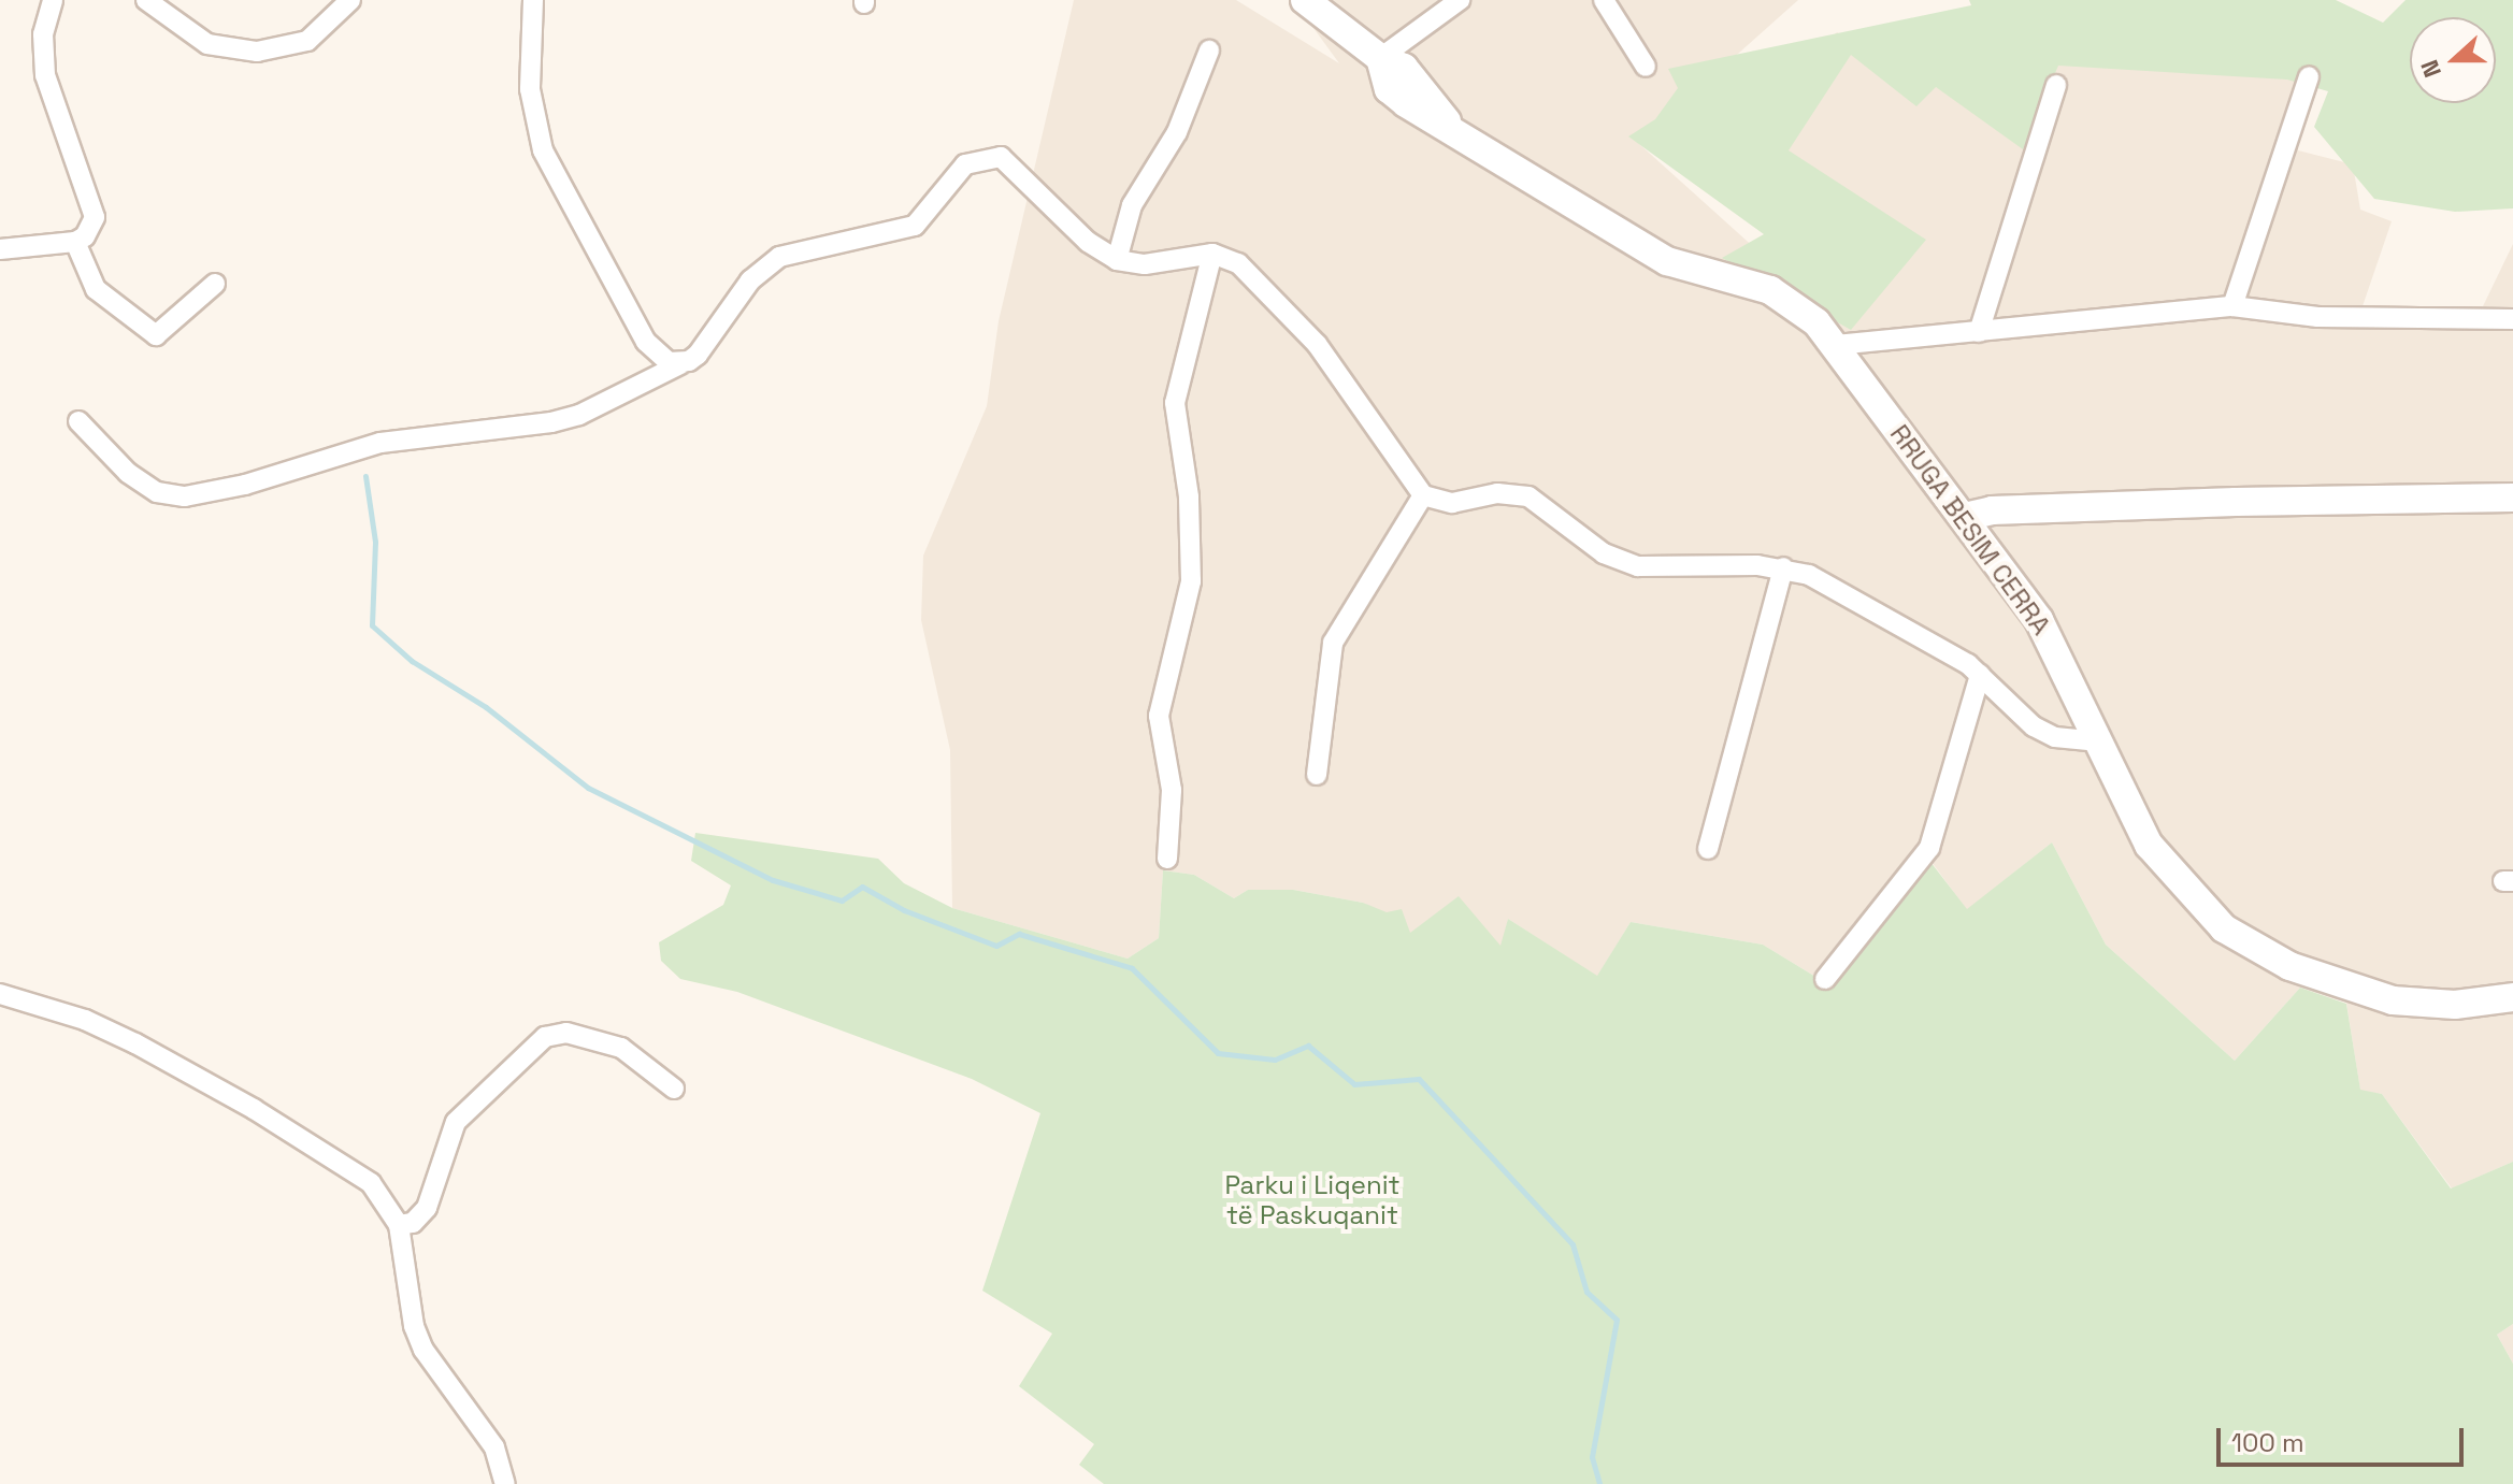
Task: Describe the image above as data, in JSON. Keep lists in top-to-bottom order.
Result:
{
  "streets": {
    "street": ["RRUGA BESIM CERRA"]
  },
  "parks": ["Parku i Liqenit të Paskuqanit"],
  "scale_bar": "100 m",
  "north": "left"
}
